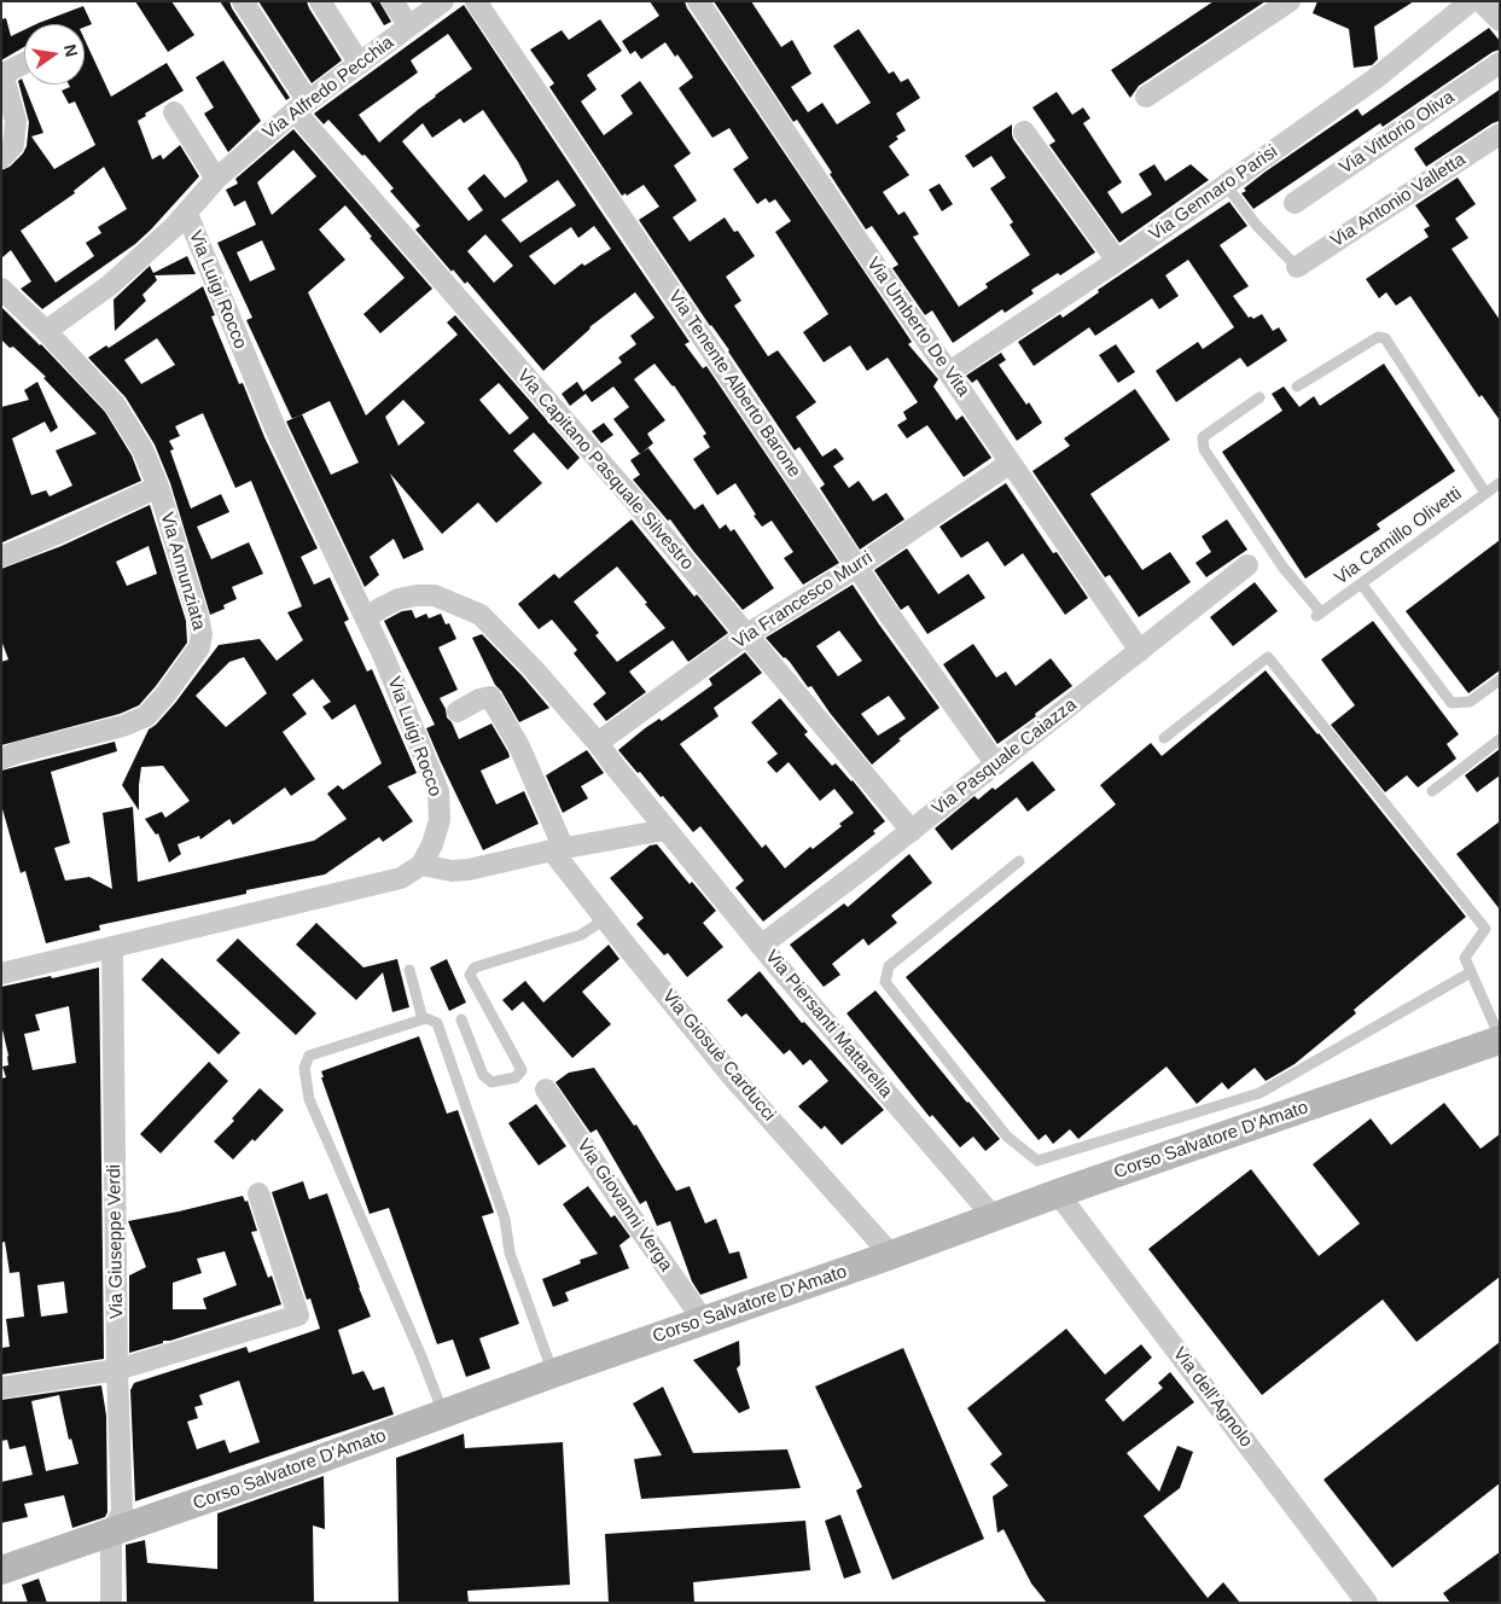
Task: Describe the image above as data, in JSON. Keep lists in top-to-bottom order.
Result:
{
  "streets": {
    "street": [
      "Via Alfredo Pecchia",
      "Via Vittorio Oliva",
      "Via Gennaro Parisi",
      "Via Antonio Valletta",
      "Via Luigi Rocco",
      "Via Umberto De Vita",
      "Via Tenente Alberto Barone",
      "Via Capitano Pasquale Silvestro",
      "Via Annunziata",
      "Via Francesco Murri",
      "Via Pasquale Caiazza",
      "Via Piersanti Mattarella",
      "Via Giosuè Carducci",
      "Corso Salvatore D'Amato",
      "Via Giovanni Verga",
      "Via Giuseppe Verdi",
      "Via dell'Agnolo"
    ],
    "lane": ["Via Camillo Olivetti"]
  },
  "crossings": [
    ["Via Alfredo Pecchia", "Via Luigi Rocco"],
    ["Via Alfredo Pecchia", "Via Capitano Pasquale Silvestro"],
    ["Via Alfredo Pecchia", "Via Annunziata"],
    ["Via Gennaro Parisi", "Via Umberto De Vita"],
    ["Via Luigi Rocco", "Via Piersanti Mattarella"],
    ["Via Umberto De Vita", "Via Francesco Murri"],
    ["Via Umberto De Vita", "Via Pasquale Caiazza"],
    ["Via Tenente Alberto Barone", "Via Francesco Murri"],
    ["Via Tenente Alberto Barone", "Via Pasquale Caiazza"],
    ["Via Capitano Pasquale Silvestro", "Via Francesco Murri"],
    ["Via Capitano Pasquale Silvestro", "Via Pasquale Caiazza"],
    ["Via Francesco Murri", "Via Piersanti Mattarella"],
    ["Via Pasquale Caiazza", "Via Piersanti Mattarella"],
    ["Via Piersanti Mattarella", "Corso Salvatore D'Amato"],
    ["Via Giosuè Carducci", "Corso Salvatore D'Amato"],
    ["Corso Salvatore D'Amato", "Via Giovanni Verga"],
    ["Corso Salvatore D'Amato", "Via Giuseppe Verdi"],
    ["Corso Salvatore D'Amato", "Via dell'Agnolo"]
  ],
  "north": "right"
}
